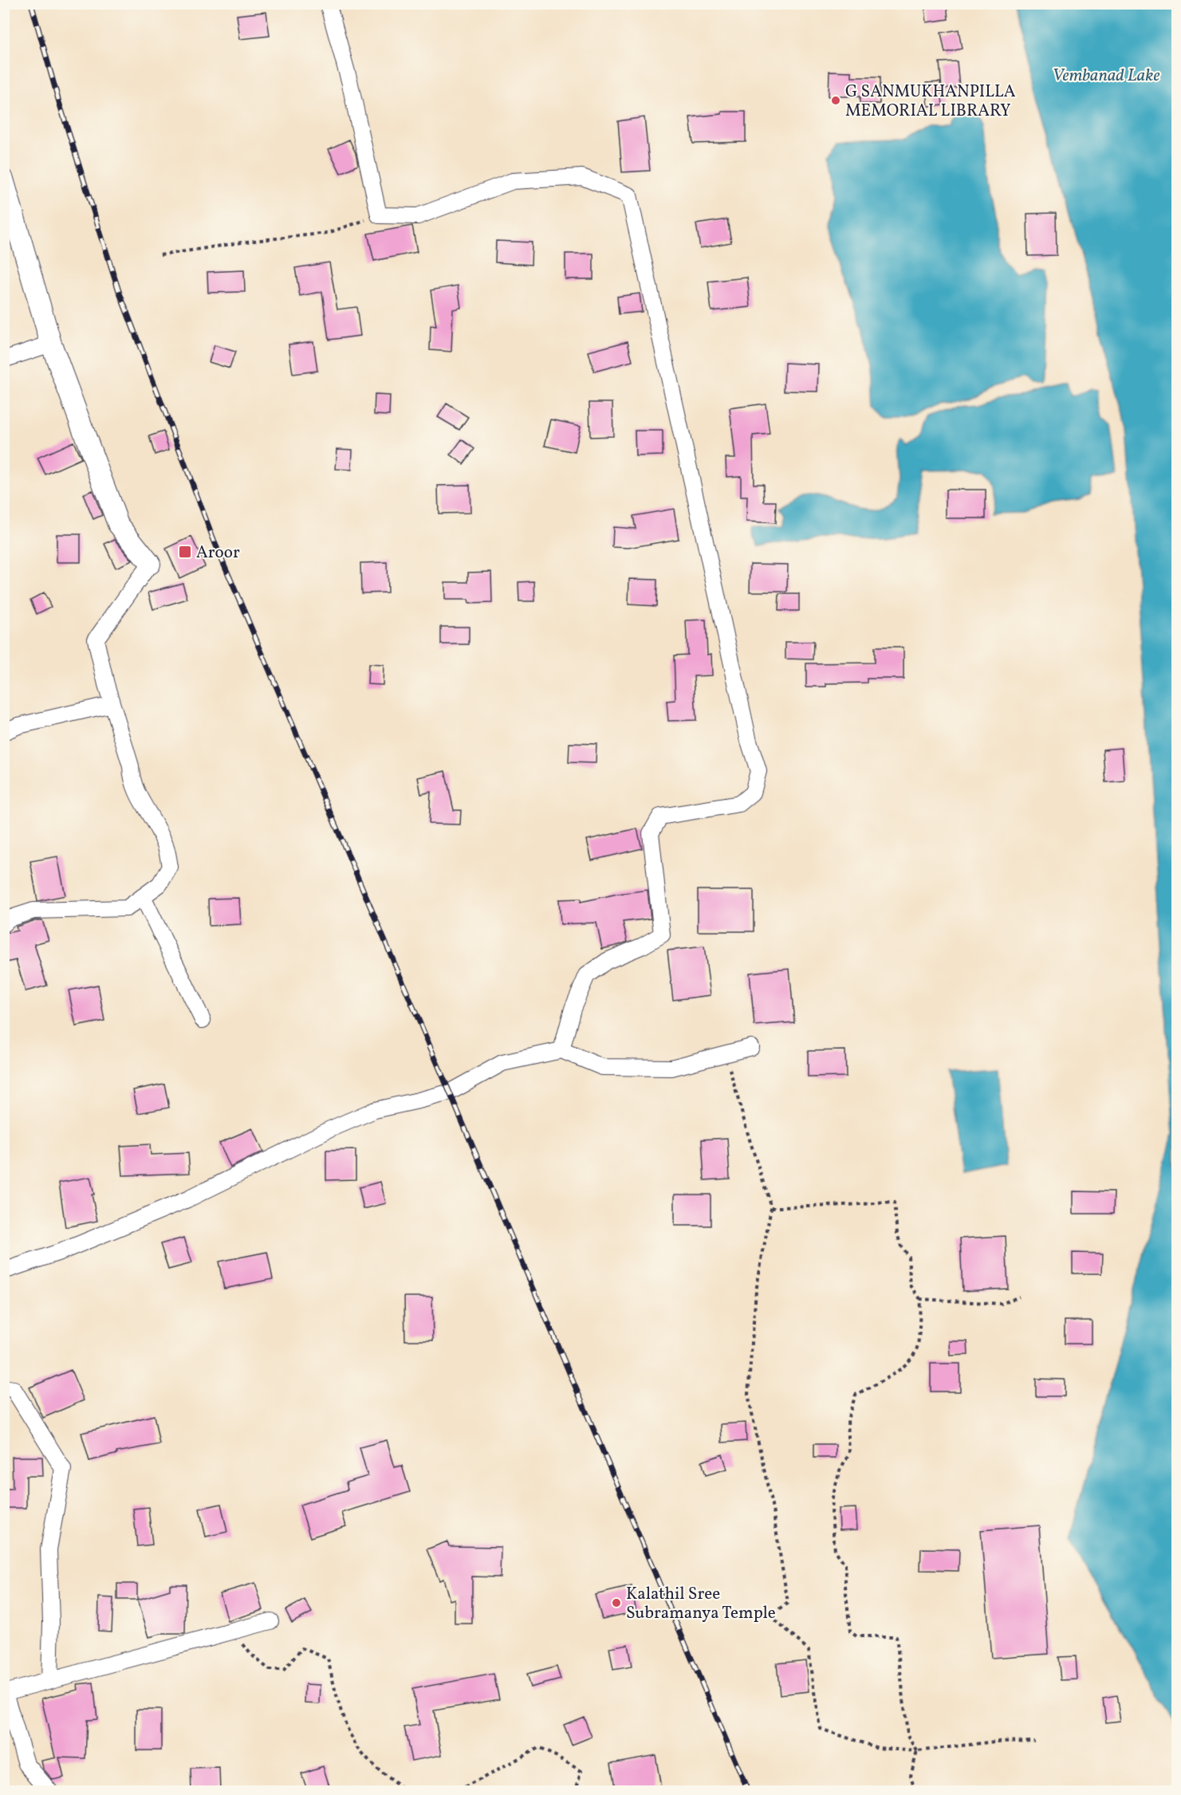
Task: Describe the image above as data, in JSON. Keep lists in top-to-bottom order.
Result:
{
  "water": ["Vembanad Lake"],
  "places": {
    "other": ["G SANMUKHANPILLA MEMORIAL LIBRARY", "Kalathil Sree Subramanya Temple"],
    "transit": ["Aroor"]
  }
}
